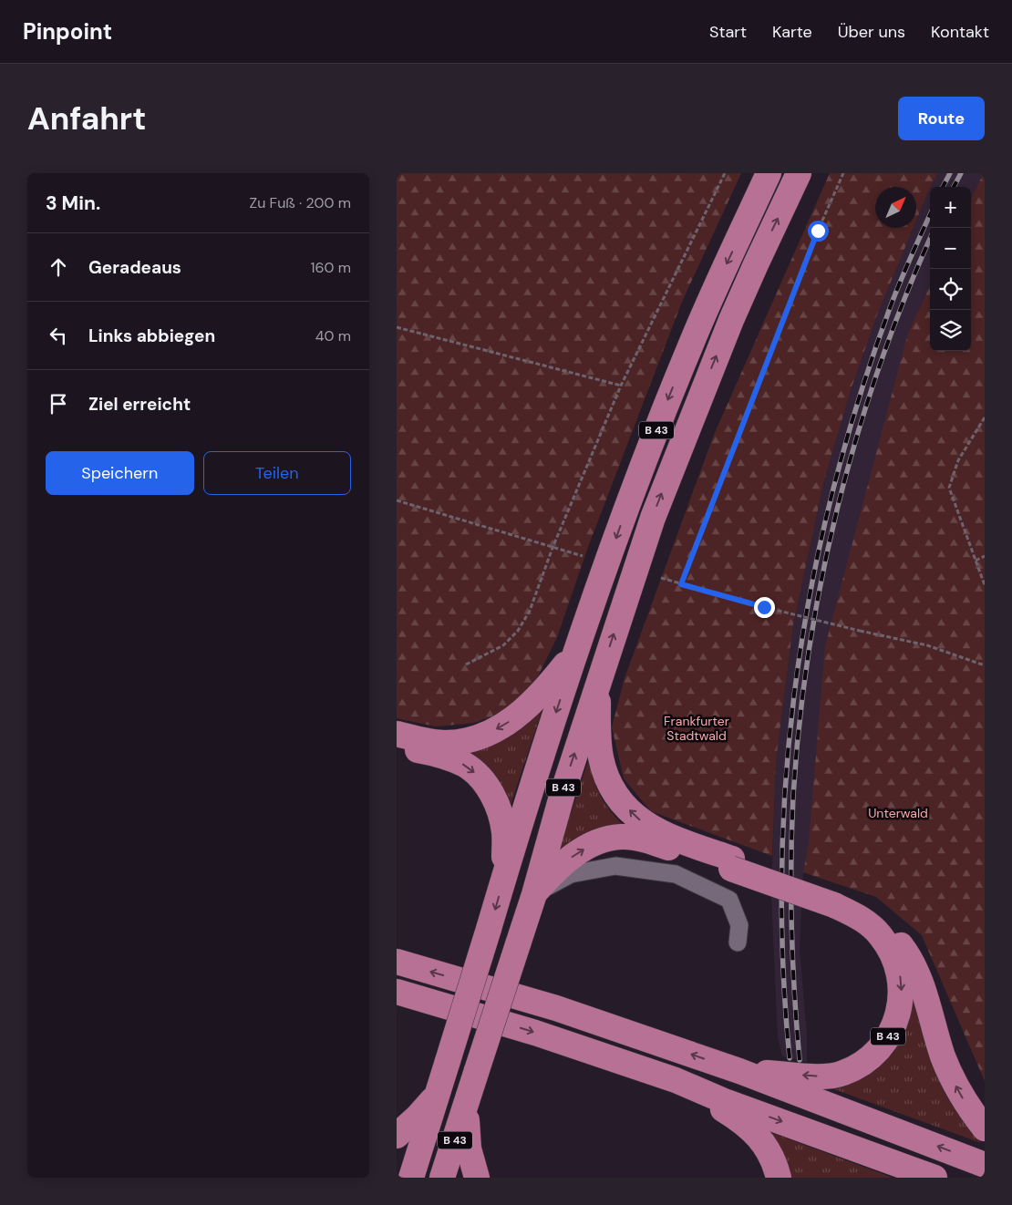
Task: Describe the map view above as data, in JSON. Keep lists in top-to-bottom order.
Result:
{
  "streets": {
    "highway": ["B 43"]
  },
  "parks": ["Frankfurter Stadtwald", "Unterwald"],
  "north": "top right",
  "page": {
    "header": "Pinpoint",
    "nav": [
      "Start",
      "Karte",
      "Über uns",
      "Kontakt"
    ],
    "buttons": [
      "Route",
      ["Speichern", "Teilen"]
    ],
    "title": "Anfahrt",
    "heading": ["3 Min.", "Zu Fuß · 200 m"],
    "map_buttons": ["+", "−"],
    "list": [
      ["Geradeaus", "160 m"],
      ["Links abbiegen", "40 m"],
      "Ziel erreicht"
    ]
  }
}
